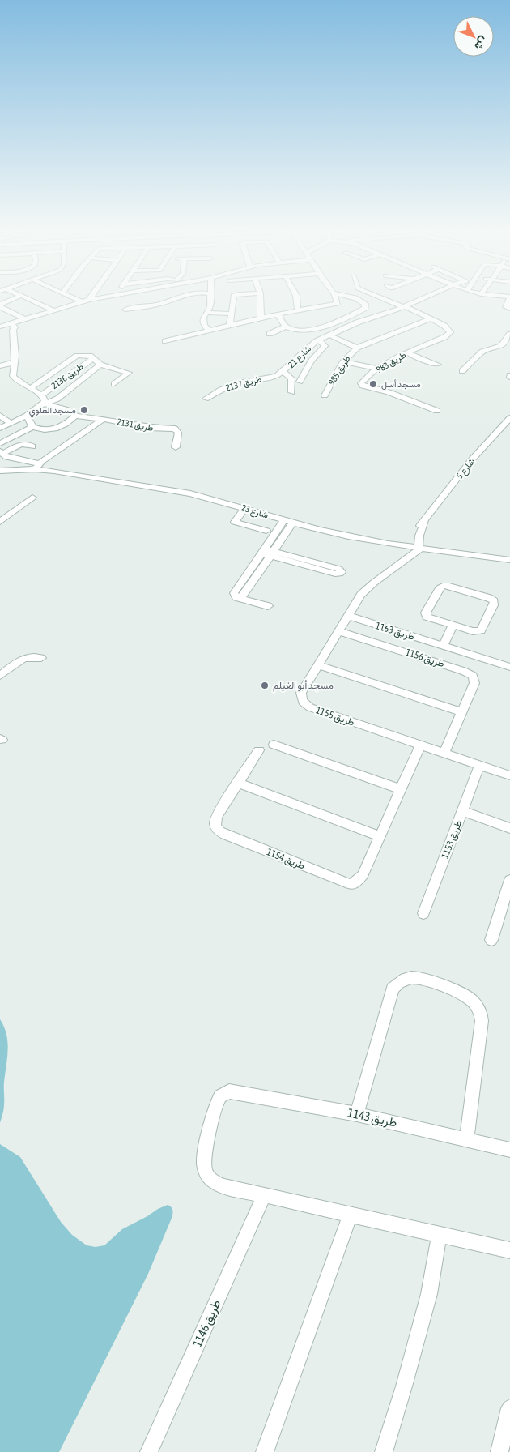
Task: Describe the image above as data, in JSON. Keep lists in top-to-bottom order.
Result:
{
  "streets": {
    "street": [
      "شارع 21",
      "طريق 983",
      "طريق 985",
      "طريق 2136",
      "طريق 2137",
      "طريق 2131",
      "شارع 5",
      "شارع 23",
      "طريق 1163",
      "طريق 1156",
      "طريق 1155",
      "طريق 1153",
      "طريق 1154",
      "طريق 1143",
      "طريق 1146"
    ]
  },
  "crossings": [
    ["شارع 21", "طريق 983"],
    ["شارع 21", "طريق 985"],
    ["شارع 21", "طريق 2137"],
    ["طريق 983", "طريق 985"],
    ["شارع 5", "شارع 23"],
    ["شارع 5", "طريق 1155"],
    ["شارع 23", "طريق 1155"],
    ["طريق 1163", "طريق 1155"],
    ["طريق 1156", "طريق 1155"],
    ["طريق 1155", "طريق 1153"],
    ["طريق 1155", "طريق 1154"],
    ["طريق 1143", "طريق 1146"]
  ],
  "places": ["مسجد أسل", "مسجد العلوي", "مسجد أبو الغيلم"],
  "north": "bottom right"
}
